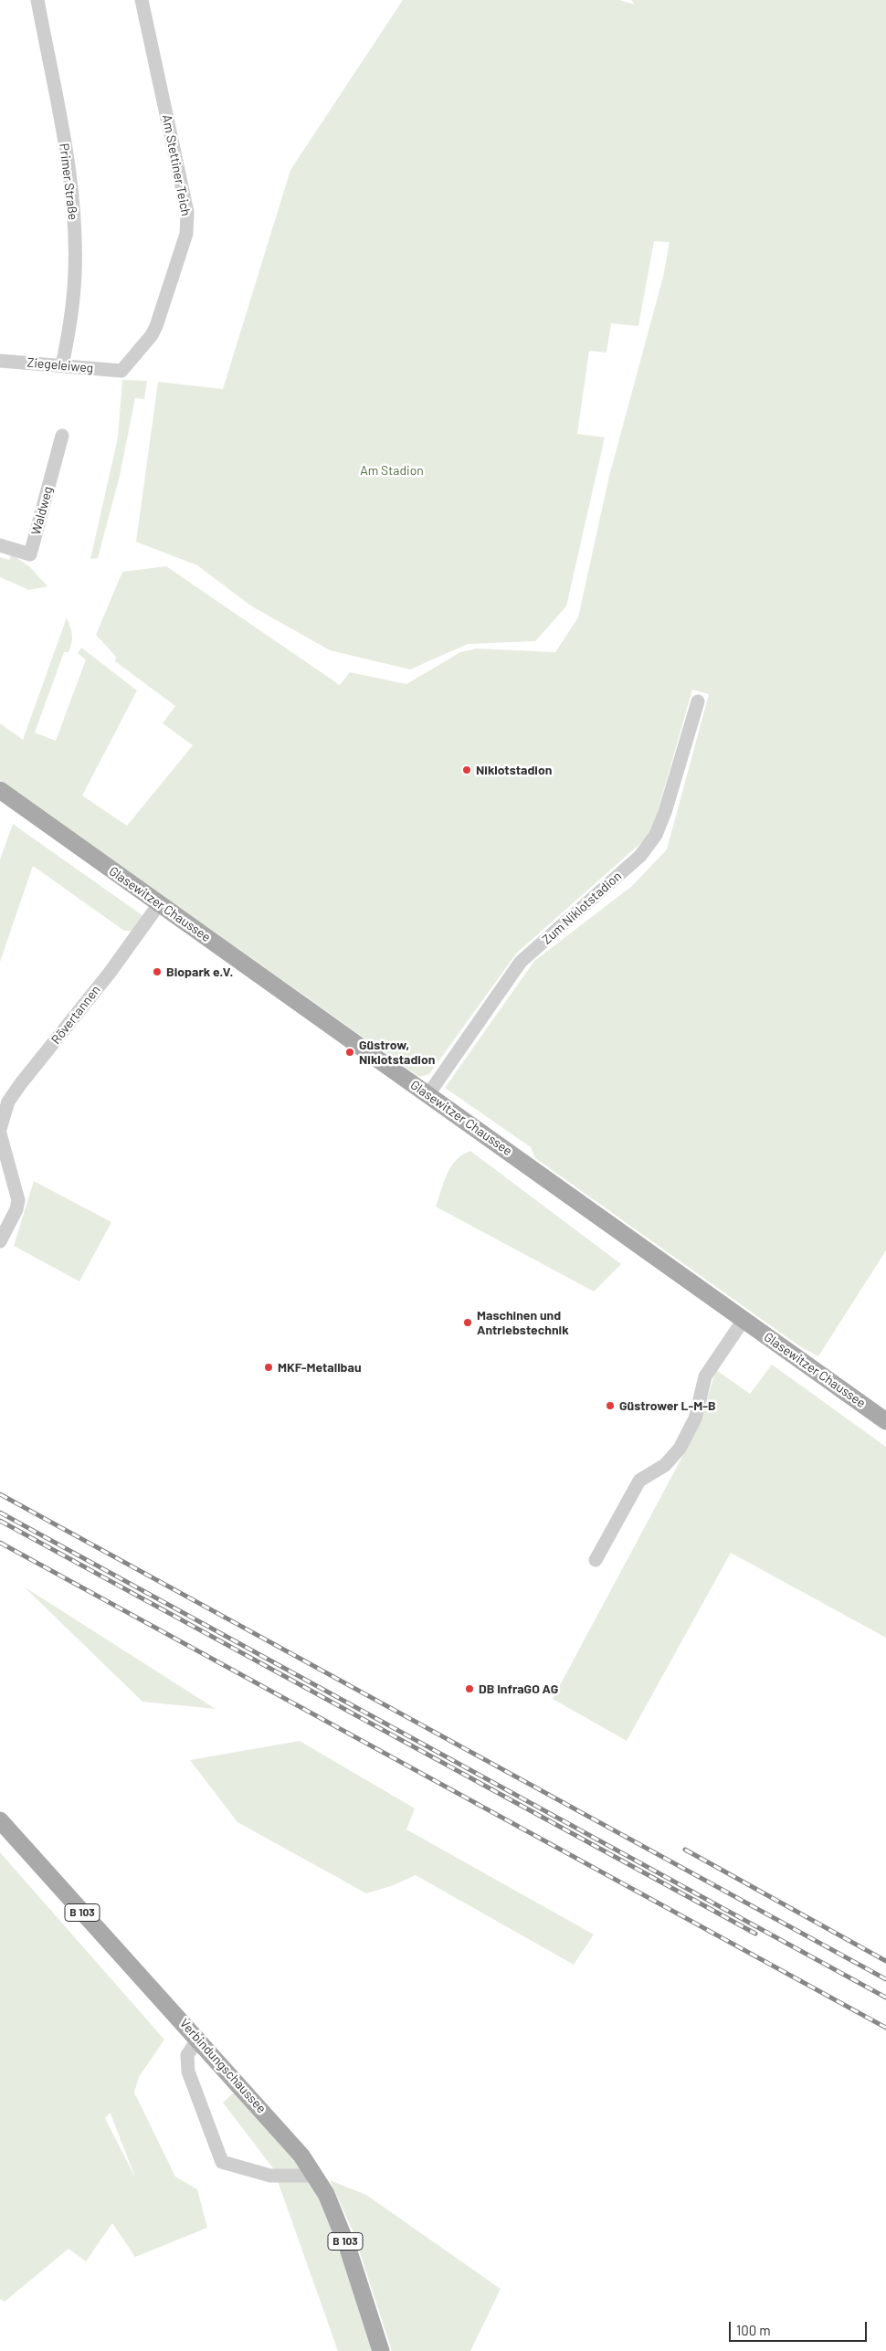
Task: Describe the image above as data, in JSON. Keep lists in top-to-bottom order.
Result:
{
  "streets": {
    "main road": ["Glasewitzer Chaussee", "B 103", "Verbindungschaussee"],
    "street": [
      "Am Stettiner Teich",
      "Primer Straße",
      "Ziegeleiweg",
      "Waldweg",
      "Zum Niklotstadion",
      "Rövertannen"
    ]
  },
  "crossings": [
    ["Am Stettiner Teich", "Ziegeleiweg"],
    ["Primer Straße", "Ziegeleiweg"],
    ["Glasewitzer Chaussee", "Zum Niklotstadion"],
    ["Glasewitzer Chaussee", "Rövertannen"]
  ],
  "parks": ["Am Stadion"],
  "places": [
    "Niklotstadion",
    "Biopark e.V.",
    "Güstrow, Niklotstadion",
    "Maschinen und Antriebstechnik",
    "MKF-Metallbau",
    "Güstrower L-M-B",
    "DB InfraGO AG"
  ],
  "scale_bar": "100 m"
}
